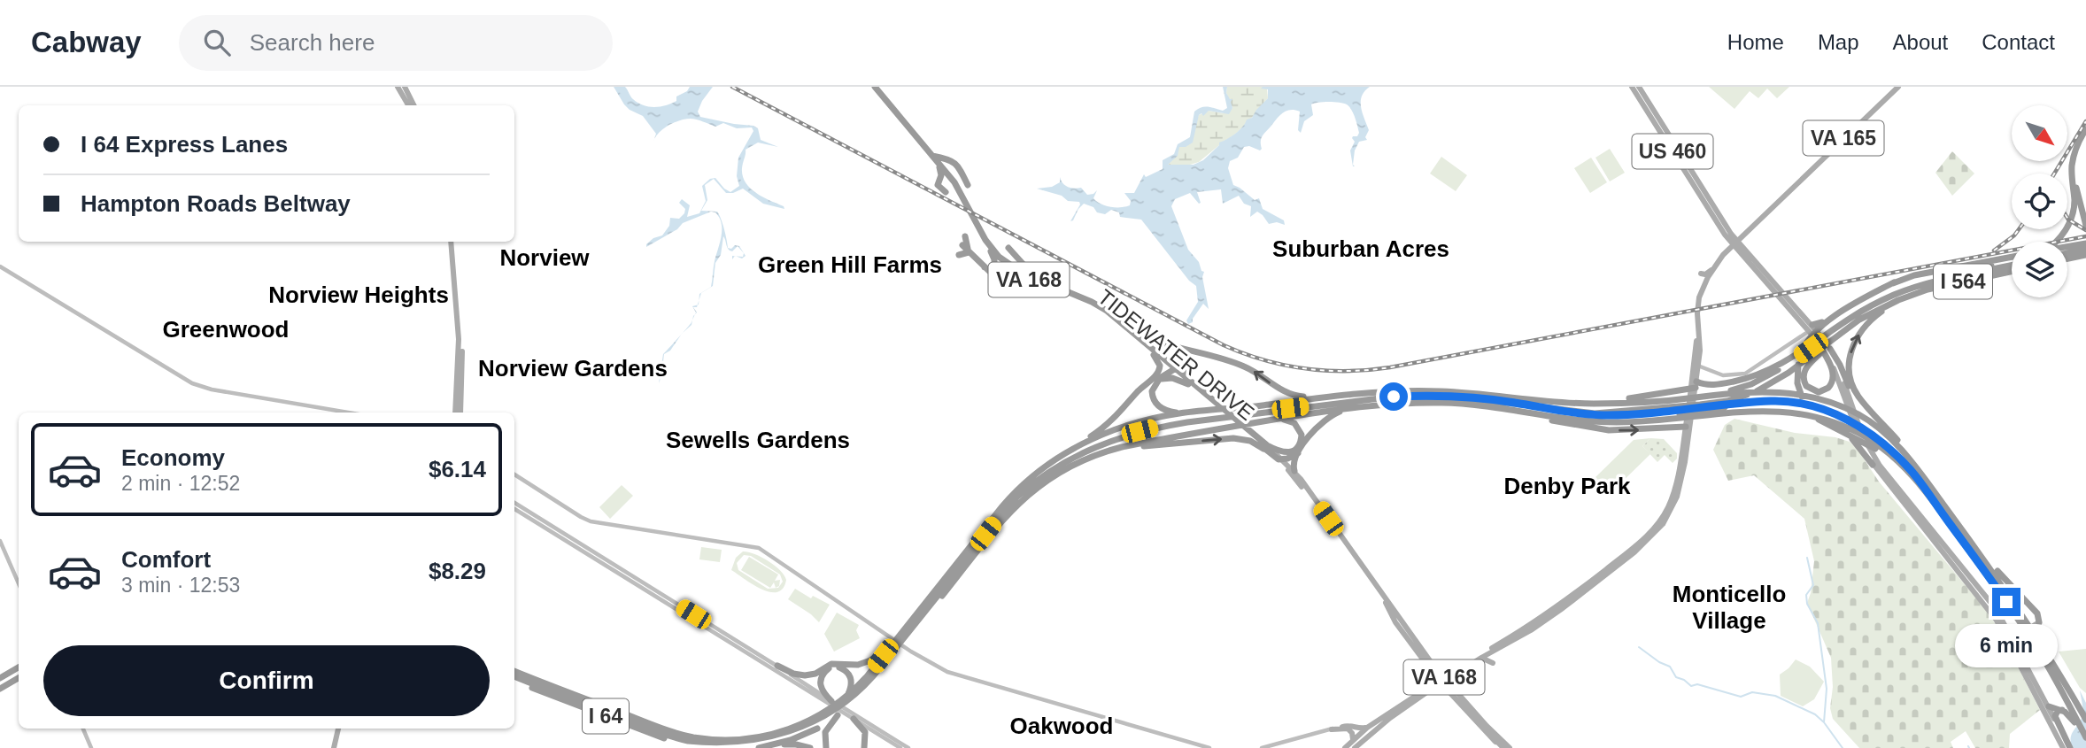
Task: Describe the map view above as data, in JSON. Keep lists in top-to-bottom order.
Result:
{
  "streets": {
    "highway": [
      "VA 168",
      "I 564",
      "TIDEWATER DRIVE",
      "I 64"
    ],
    "main road": ["VA 165", "US 460"]
  },
  "crossings": [
    ["VA 165", "US 460"]
  ],
  "districts": [
    "Suburban Acres",
    "Norview",
    "Green Hill Farms",
    "Norview Heights",
    "Greenwood",
    "Norview Gardens",
    "Sewells Gardens",
    "Denby Park",
    "Monticello Village",
    "Oakwood"
  ],
  "north": "bottom right",
  "page": {
    "header": "Cabway",
    "search": "Search here",
    "nav": [
      "Home",
      "Map",
      "About",
      "Contact"
    ],
    "banner": ["I 64 Express Lanes", "Hampton Roads Beltway"],
    "list": [
      {
        "name": "Economy",
        "note": "2 min · 12:52",
        "value": "$6.14"
      },
      {
        "name": "Comfort",
        "note": "3 min · 12:53",
        "value": "$8.29"
      }
    ],
    "bubble": "6 min",
    "buttons": "Confirm"
  }
}
